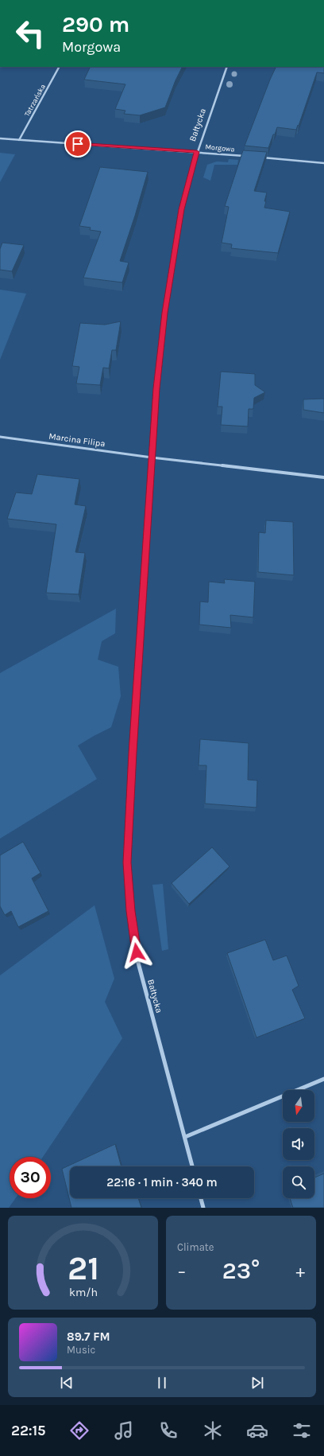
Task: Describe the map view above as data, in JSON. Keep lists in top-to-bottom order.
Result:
{
  "streets": {
    "street": [
      "Tatrzańska",
      "Bałtycka",
      "Morgowa",
      "Marcina Filipa"
    ]
  },
  "crossings": [
    ["Tatrzańska", "Morgowa"],
    ["Bałtycka", "Morgowa"],
    ["Bałtycka", "Marcina Filipa"]
  ],
  "north": "bottom",
  "page": {
    "turn": ["290 m", "Morgowa"],
    "limit": "30",
    "trip": "22:16 · 1 min · 340 m",
    "tile": "Climate",
    "heat": ["−", "23°", "+"],
    "song": ["89.7 FM", "Music"],
    "tabs": "22:15",
    "gauge": ["21", "km/h"]
  }
}
